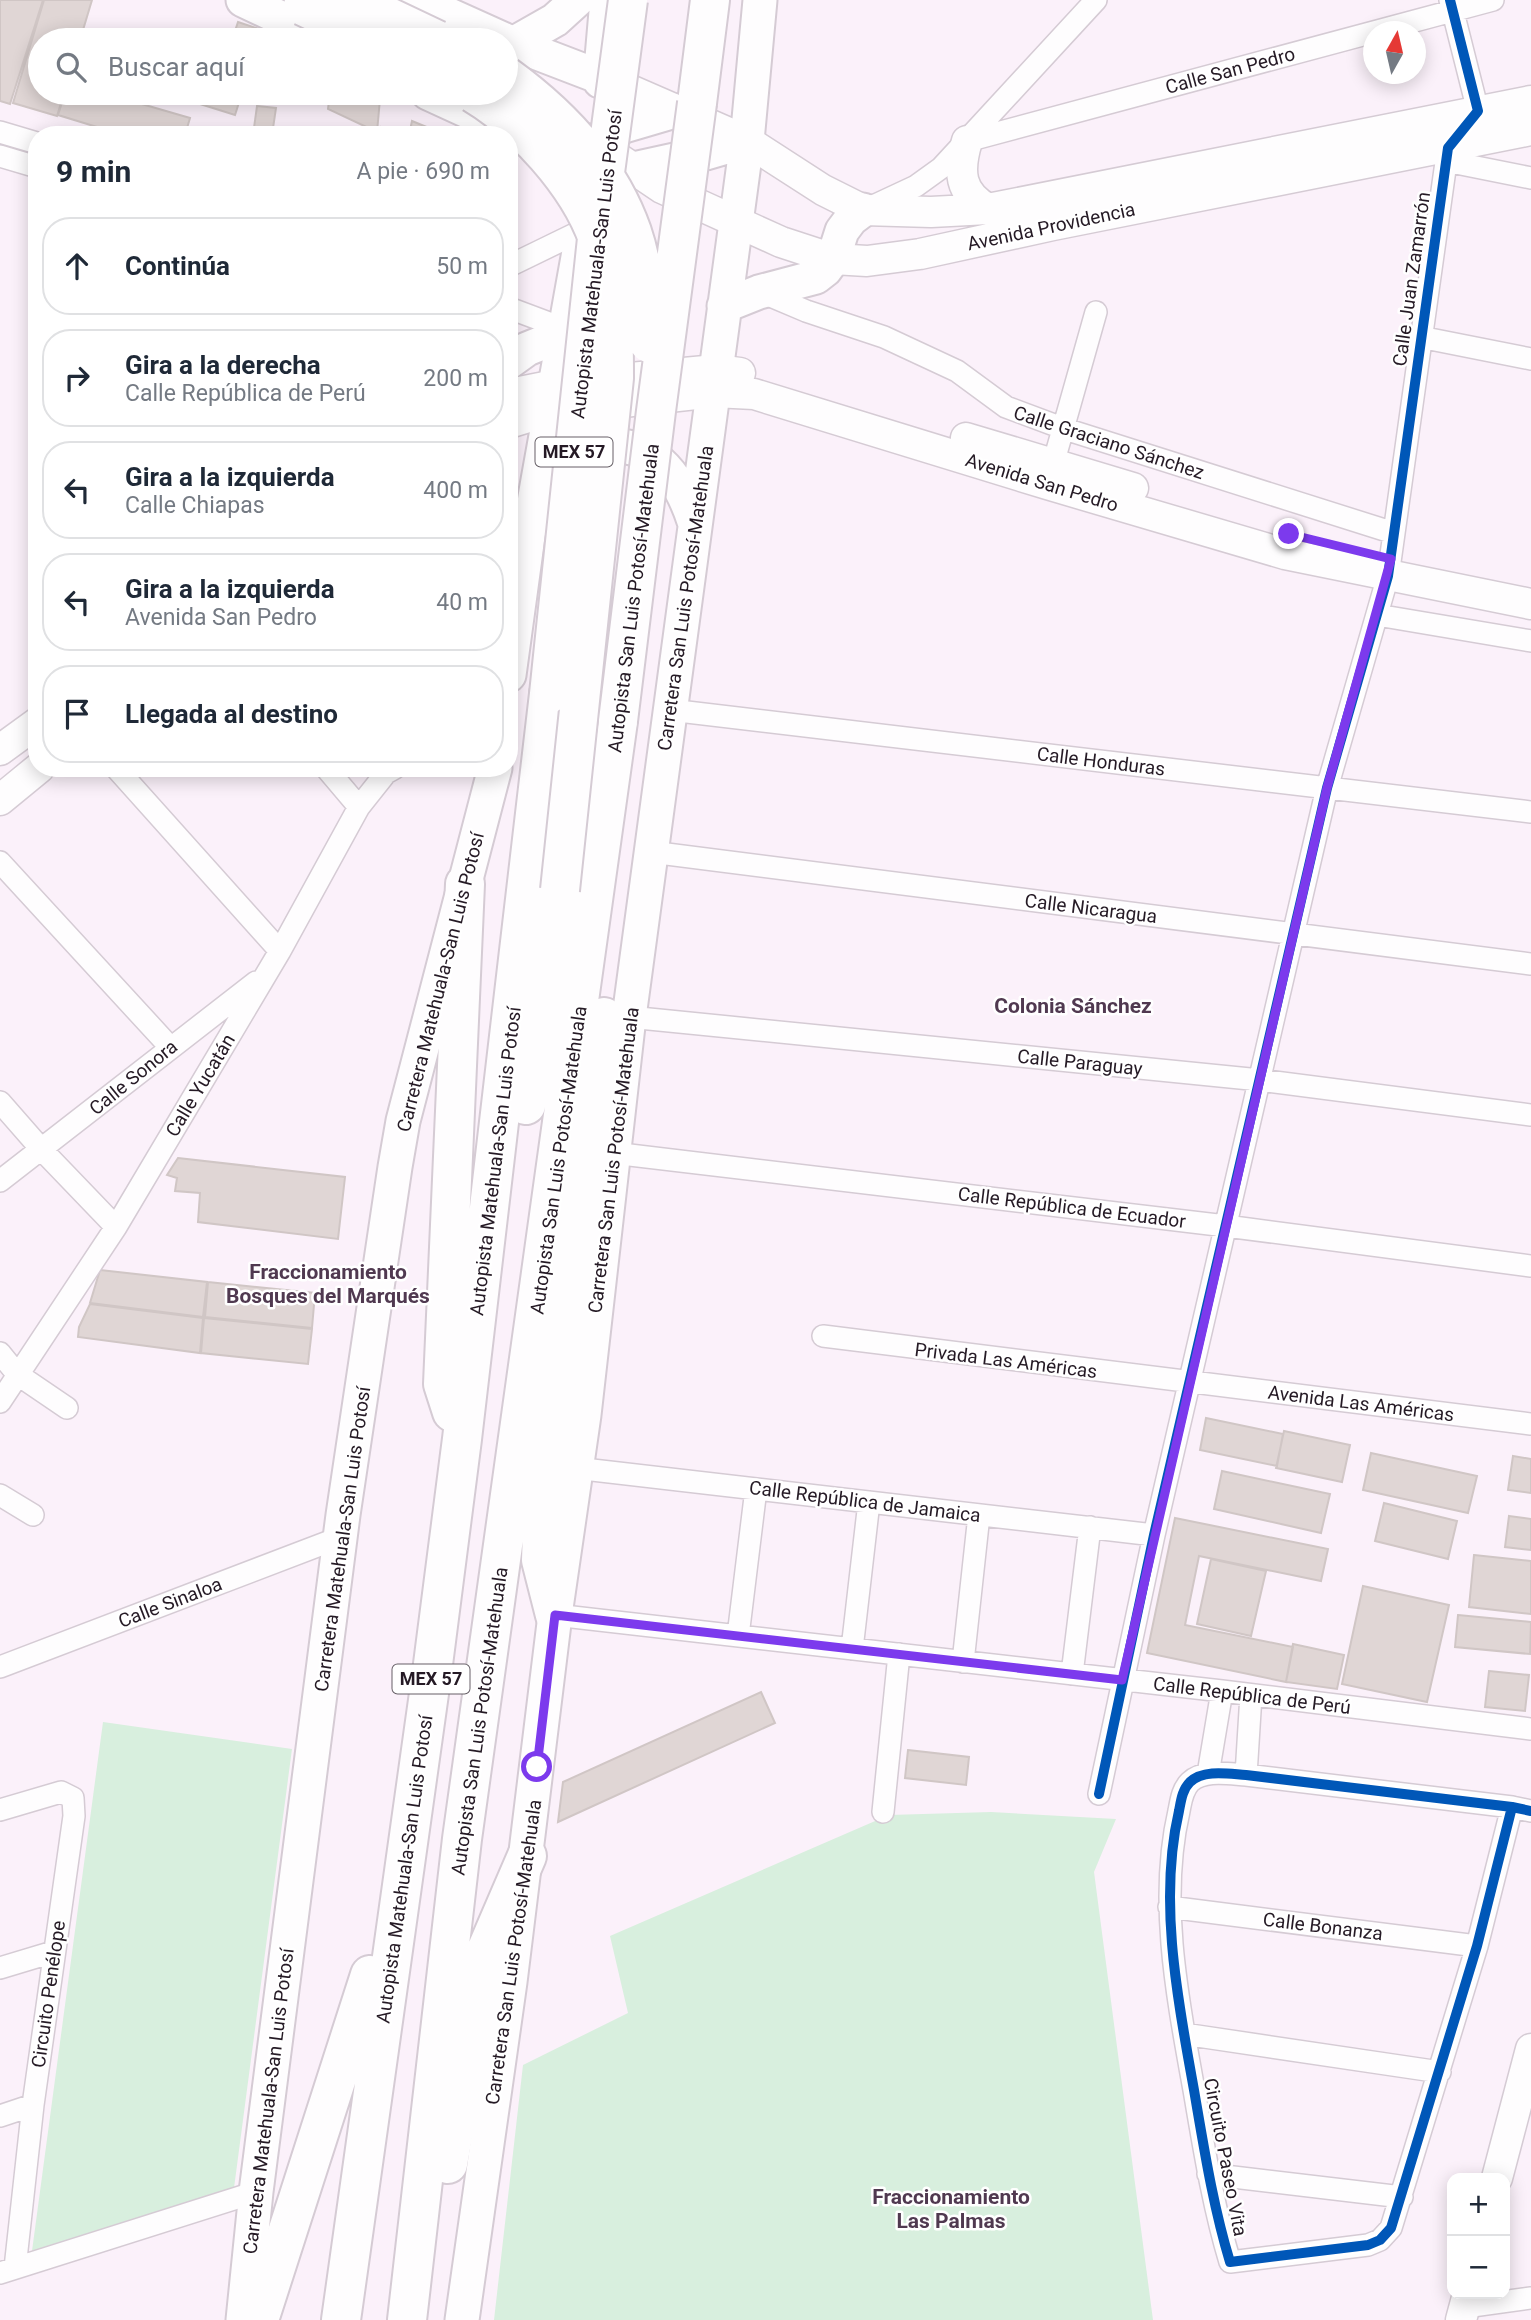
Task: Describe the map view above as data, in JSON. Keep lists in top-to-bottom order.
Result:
{
  "streets": {
    "highway": ["Autopista Matehuala-San Luis Potosí", "MEX 57", "Autopista San Luis Potosí-Matehuala"],
    "main road": ["Carretera San Luis Potosí-Matehuala", "Carretera Matehuala-San Luis Potosí"],
    "street": [
      "Calle San Pedro",
      "Avenida Providencia",
      "Calle Juan Zamarrón",
      "Calle Graciano Sánchez",
      "Avenida San Pedro",
      "Calle Honduras",
      "Calle Nicaragua",
      "Calle Paraguay",
      "Calle Sonora",
      "Calle Yucatán",
      "Calle República de Ecuador",
      "Privada Las Américas",
      "Avenida Las Américas",
      "Calle República de Jamaica",
      "Calle Sinaloa",
      "Calle República de Perú",
      "Calle Bonanza",
      "Circuito Penélope",
      "Circuito Paseo Vita"
    ]
  },
  "crossings": [
    ["Avenida Providencia", "Calle Juan Zamarrón"],
    ["Avenida Providencia", "Autopista San Luis Potosí-Matehuala"],
    ["Avenida Providencia", "Carretera San Luis Potosí-Matehuala"],
    ["Calle Juan Zamarrón", "Calle Graciano Sánchez"],
    ["Calle Juan Zamarrón", "Avenida San Pedro"],
    ["Calle Juan Zamarrón", "Calle Honduras"],
    ["Calle Juan Zamarrón", "Calle Nicaragua"],
    ["Calle Juan Zamarrón", "Calle Paraguay"],
    ["Calle Juan Zamarrón", "Calle República de Ecuador"],
    ["Calle Juan Zamarrón", "Privada Las Américas"],
    ["Calle Juan Zamarrón", "Avenida Las Américas"],
    ["Calle Juan Zamarrón", "Calle República de Jamaica"],
    ["Calle Juan Zamarrón", "Calle República de Perú"],
    ["Calle Graciano Sánchez", "Avenida San Pedro"],
    ["Avenida San Pedro", "Carretera San Luis Potosí-Matehuala"],
    ["Autopista San Luis Potosí-Matehuala", "Carretera San Luis Potosí-Matehuala"],
    ["Autopista San Luis Potosí-Matehuala", "Calle Paraguay"],
    ["Carretera San Luis Potosí-Matehuala", "Calle Honduras"],
    ["Carretera San Luis Potosí-Matehuala", "Calle Nicaragua"],
    ["Carretera San Luis Potosí-Matehuala", "Calle Paraguay"],
    ["Carretera San Luis Potosí-Matehuala", "Calle República de Ecuador"],
    ["Carretera San Luis Potosí-Matehuala", "Calle República de Jamaica"],
    ["Carretera San Luis Potosí-Matehuala", "Calle República de Perú"],
    ["Carretera Matehuala-San Luis Potosí", "Calle Sinaloa"],
    ["Calle Sonora", "Calle Yucatán"],
    ["Privada Las Américas", "Avenida Las Américas"],
    ["Calle Bonanza", "Circuito Paseo Vita"]
  ],
  "districts": ["Colonia Sánchez", "Fraccionamiento Bosques del Marqués", "Fraccionamiento Las Palmas"],
  "north": "top",
  "page": {
    "search": "Buscar aquí",
    "heading": ["9 min", "A pie · 690 m"],
    "list": [
      ["Continúa", "50 m"],
      ["Gira a la derecha", "Calle República de Perú", "200 m"],
      ["Gira a la izquierda", "Calle Chiapas", "400 m"],
      ["Gira a la izquierda", "Avenida San Pedro", "40 m"],
      "Llegada al destino"
    ],
    "map_buttons": ["+", "−"]
  }
}
